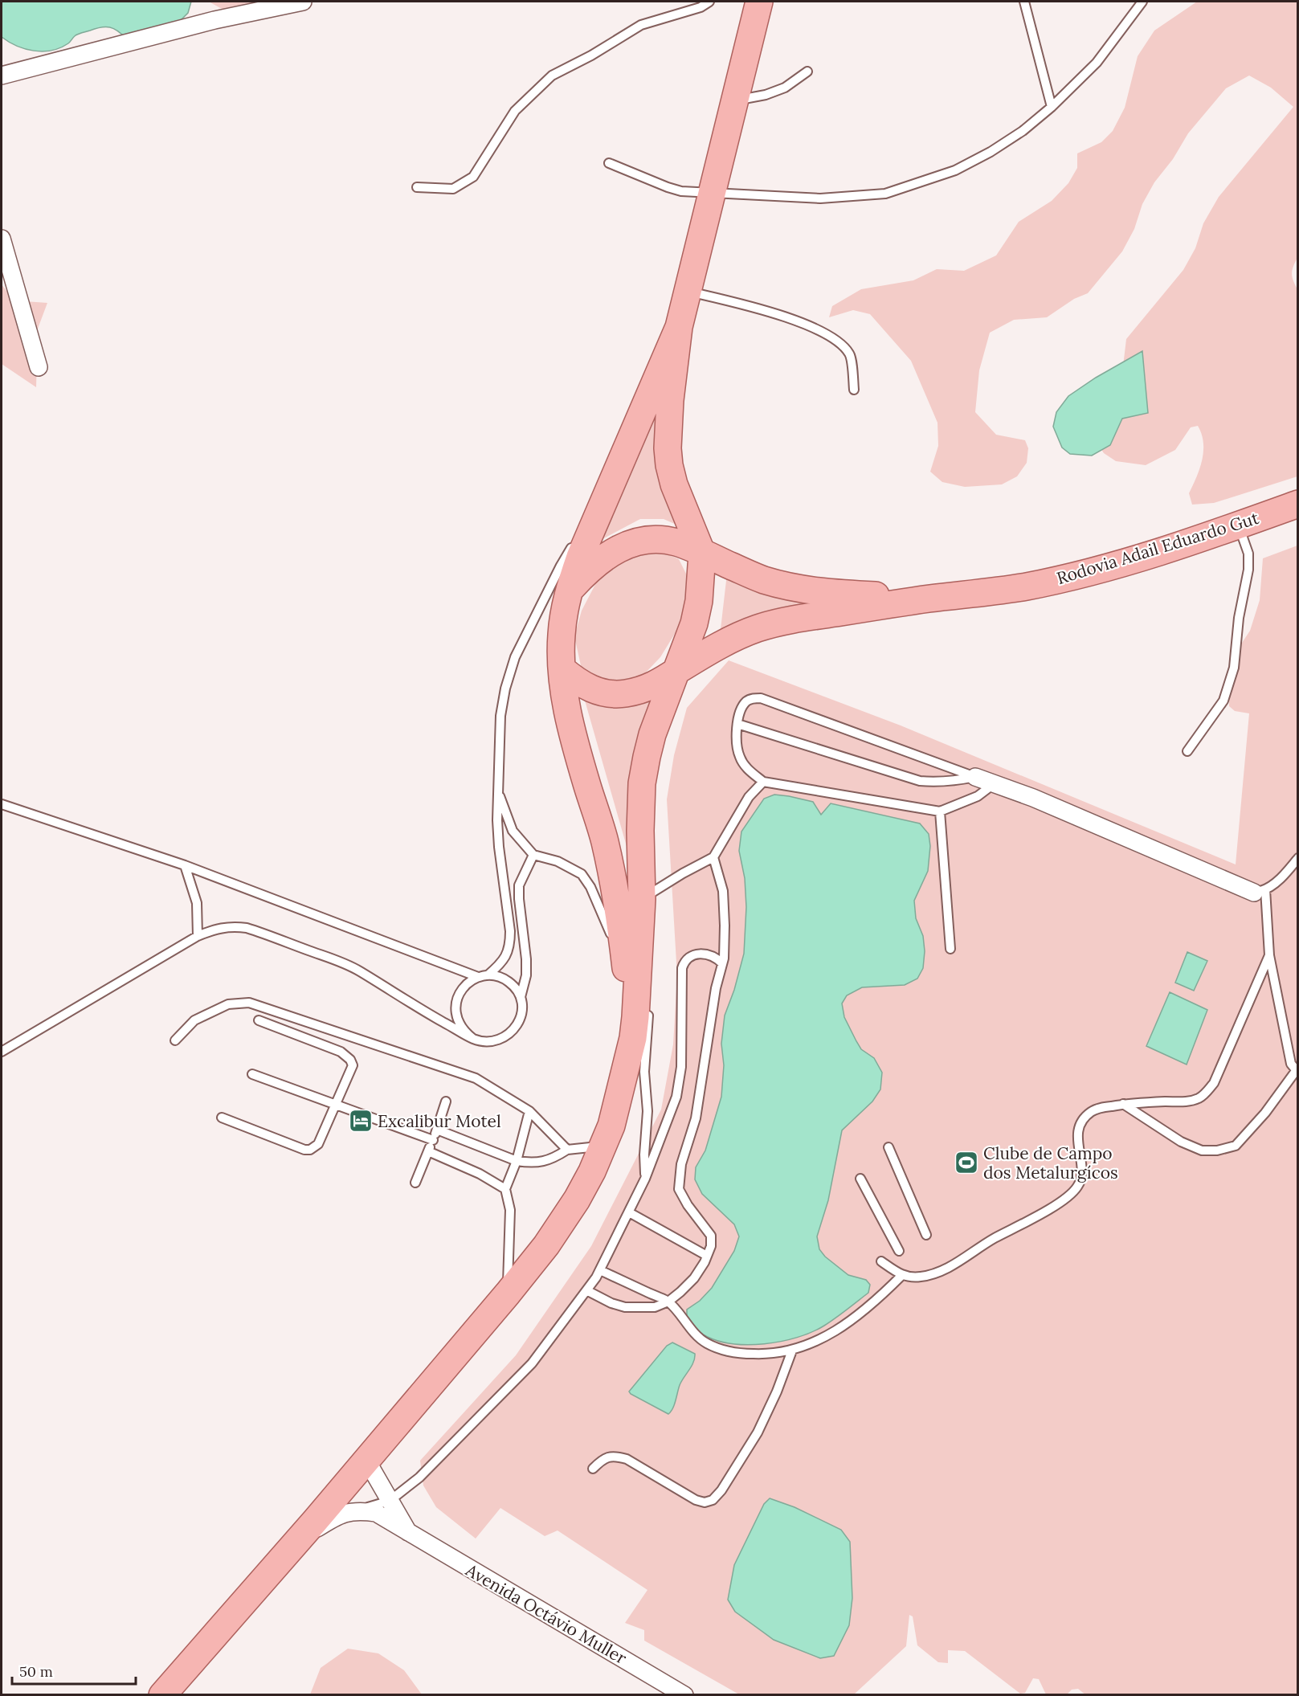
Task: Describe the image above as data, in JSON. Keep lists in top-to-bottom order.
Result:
{
  "streets": {
    "main road": ["Rodovia Adail Eduardo Gut"],
    "street": ["Avenida Octávio Muller"]
  },
  "places": {
    "hotel": ["Excalibur Motel"],
    "sports": ["Clube de Campo dos Metalurgícos"]
  },
  "scale_bar": "50 m"
}
